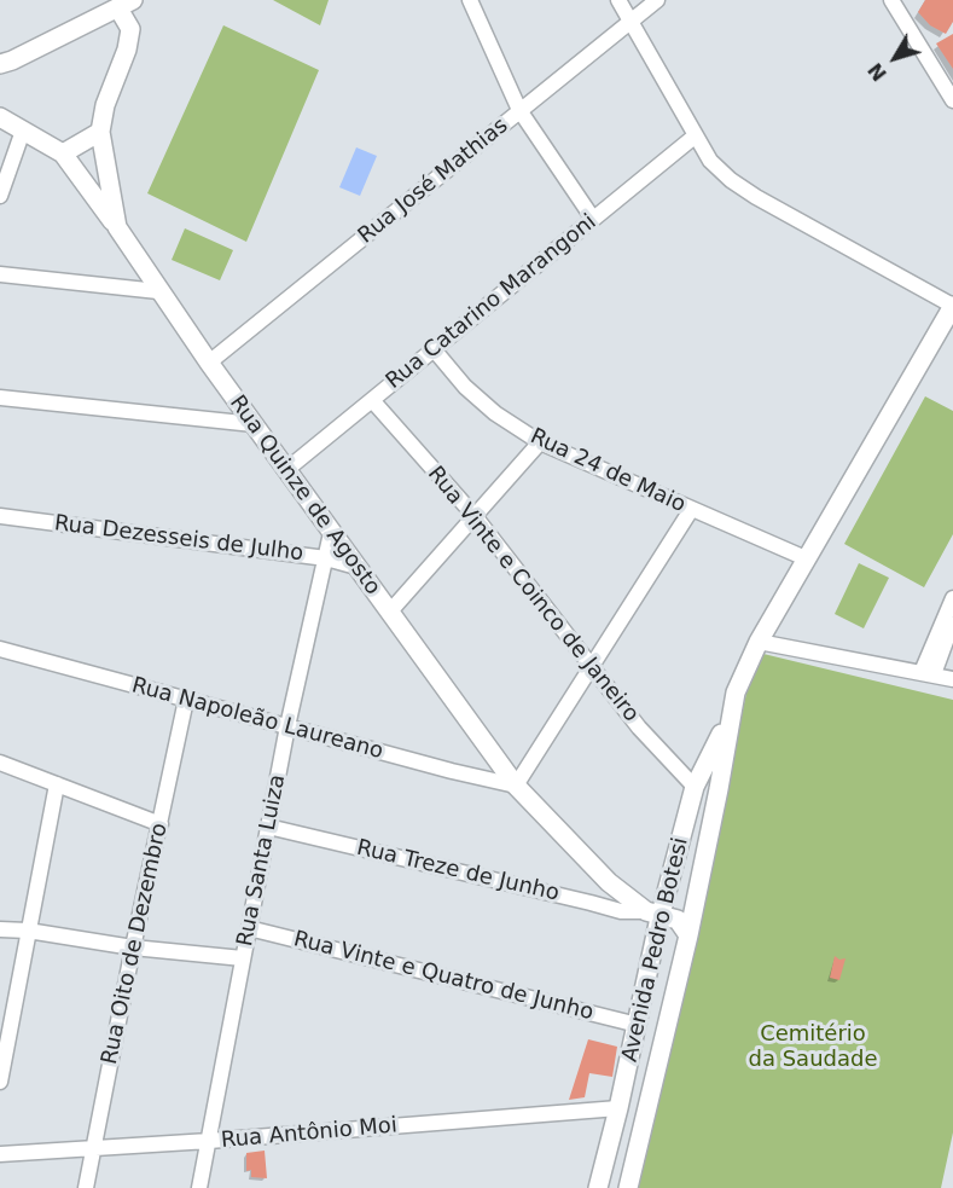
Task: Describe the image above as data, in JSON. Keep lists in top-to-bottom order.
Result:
{
  "streets": {
    "main road": ["Rua Quinze de Agosto", "Avenida Pedro Botesi"],
    "street": [
      "Rua José Mathias",
      "Rua Catarino Marangoni",
      "Rua 24 de Maio",
      "Rua Dezesseis de Julho",
      "Rua Vinte e Coinco de Janeiro",
      "Rua Napoleão Laureano",
      "Rua Santa Luiza",
      "Rua Treze de Junho",
      "Rua Oito de Dezembro",
      "Rua Vinte e Quatro de Junho",
      "Rua Antônio Moi"
    ]
  },
  "crossings": [
    ["Rua José Mathias", "Rua Quinze de Agosto"],
    ["Rua Catarino Marangoni", "Rua 24 de Maio"],
    ["Rua Catarino Marangoni", "Rua Quinze de Agosto"],
    ["Rua Catarino Marangoni", "Rua Vinte e Coinco de Janeiro"],
    ["Rua 24 de Maio", "Avenida Pedro Botesi"],
    ["Rua Quinze de Agosto", "Rua Dezesseis de Julho"],
    ["Rua Quinze de Agosto", "Rua Napoleão Laureano"],
    ["Rua Quinze de Agosto", "Rua Santa Luiza"],
    ["Rua Quinze de Agosto", "Rua Treze de Junho"],
    ["Rua Quinze de Agosto", "Avenida Pedro Botesi"],
    ["Rua Dezesseis de Julho", "Rua Santa Luiza"],
    ["Rua Vinte e Coinco de Janeiro", "Avenida Pedro Botesi"],
    ["Rua Napoleão Laureano", "Rua Santa Luiza"],
    ["Rua Napoleão Laureano", "Rua Oito de Dezembro"],
    ["Rua Santa Luiza", "Rua Treze de Junho"],
    ["Rua Santa Luiza", "Rua Vinte e Quatro de Junho"],
    ["Rua Santa Luiza", "Rua Antônio Moi"],
    ["Rua Treze de Junho", "Avenida Pedro Botesi"],
    ["Rua Oito de Dezembro", "Rua Antônio Moi"],
    ["Avenida Pedro Botesi", "Rua Vinte e Quatro de Junho"],
    ["Avenida Pedro Botesi", "Rua Antônio Moi"]
  ],
  "parks": ["Cemitério da Saudade"],
  "north": "bottom left"
}
